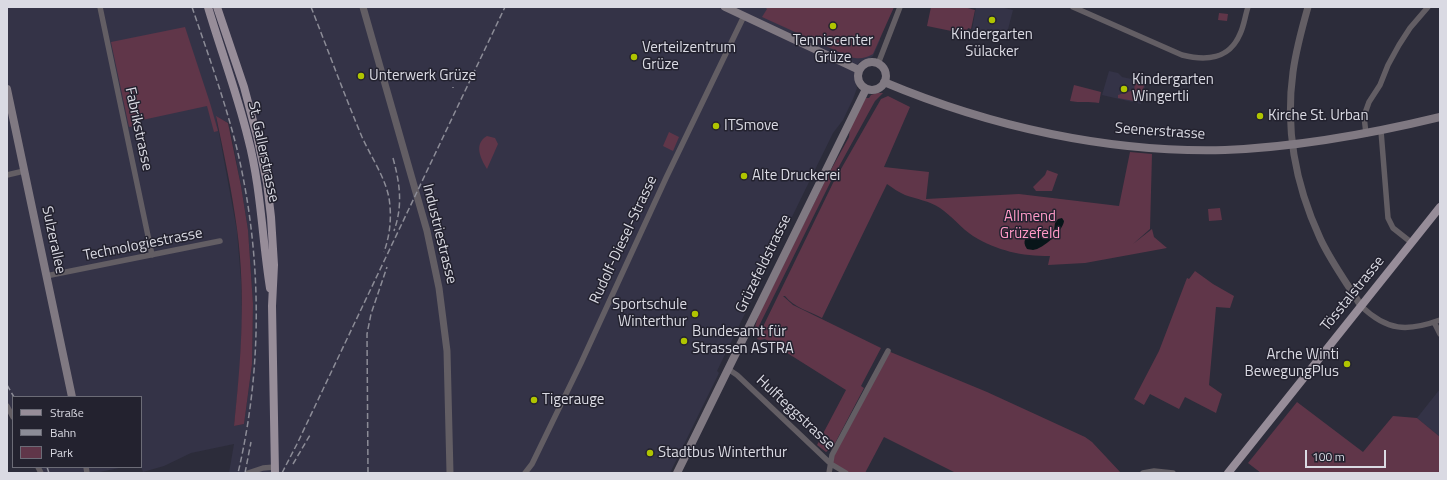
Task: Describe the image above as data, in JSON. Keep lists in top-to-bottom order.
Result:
{
  "streets": {
    "main road": [
      "Seenerstrasse",
      "St. Gallerstrasse",
      "Sulzerallee",
      "Grüzefeldstrasse",
      "Tösstalstrasse"
    ],
    "street": [
      "Fabrikstrasse",
      "Industriestrasse",
      "Rudolf-Diesel-Strasse",
      "Technologiestrasse",
      "Hulfteggstrasse"
    ]
  },
  "crossings": [
    ["Fabrikstrasse", "Technologiestrasse"],
    ["Seenerstrasse", "Grüzefeldstrasse"],
    ["Sulzerallee", "Technologiestrasse"],
    ["Grüzefeldstrasse", "Hulfteggstrasse"]
  ],
  "parks": ["Allmend Grüzefeld"],
  "places": [
    "Kindergarten Sülacker",
    "Tenniscenter Grüze",
    "Verteilzentrum Grüze",
    "Unterwerk Grüze",
    "Kindergarten Wingertli",
    "Kirche St. Urban",
    "ITSmove",
    "Alte Druckerei",
    "Sportschule Winterthur",
    "Bundesamt für Strassen ASTRA",
    "Arche Winti BewegungPlus",
    "Tigerauge",
    "Stadtbus Winterthur"
  ],
  "legend": ["Straße", "Bahn", "Park"],
  "scale_bar": "100 m"
}
